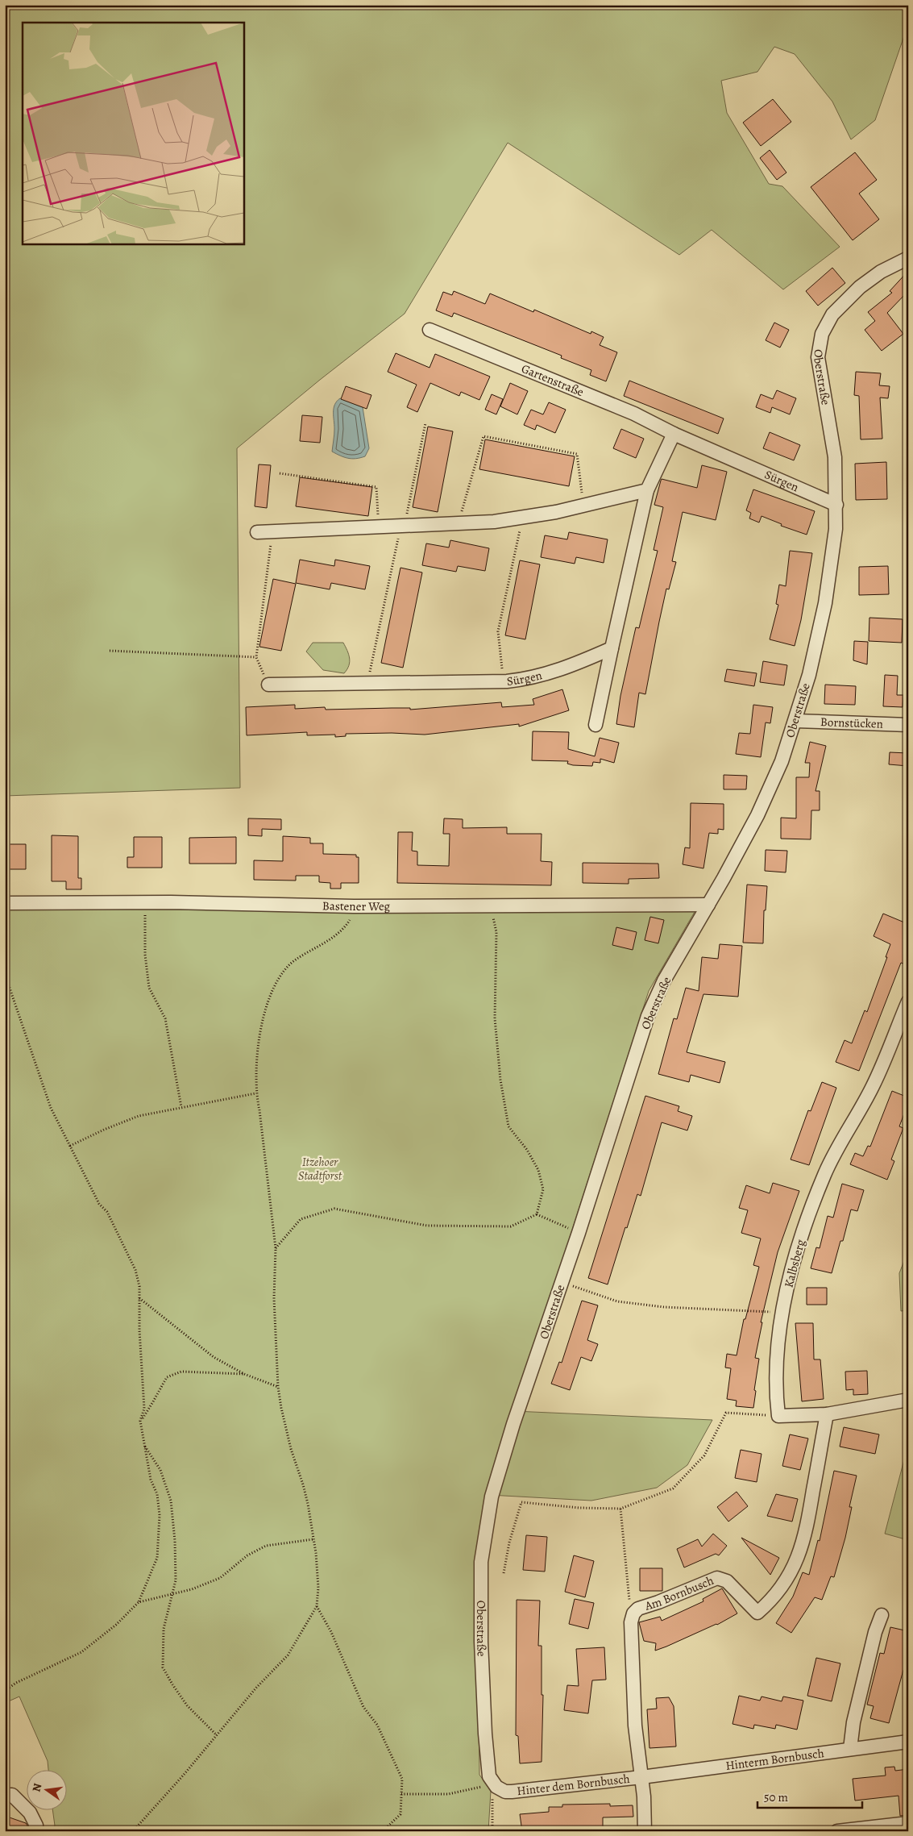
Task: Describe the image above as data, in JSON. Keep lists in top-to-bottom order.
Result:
{
  "streets": {
    "street": [
      "Oberstraße",
      "Gartenstraße",
      "Sürgen",
      "Bornstücken",
      "Bastener Weg",
      "Kalbsberg",
      "Am Bornbusch",
      "Hinterm Bornbusch",
      "Hinter dem Bornbusch"
    ]
  },
  "crossings": [
    ["Oberstraße", "Sürgen"],
    ["Oberstraße", "Bornstücken"],
    ["Oberstraße", "Bastener Weg"],
    ["Oberstraße", "Hinter dem Bornbusch"],
    ["Gartenstraße", "Sürgen"],
    ["Hinterm Bornbusch", "Hinter dem Bornbusch"]
  ],
  "parks": ["Itzehoer Stadtforst"],
  "scale_bar": "50 m",
  "north": "left"
}
